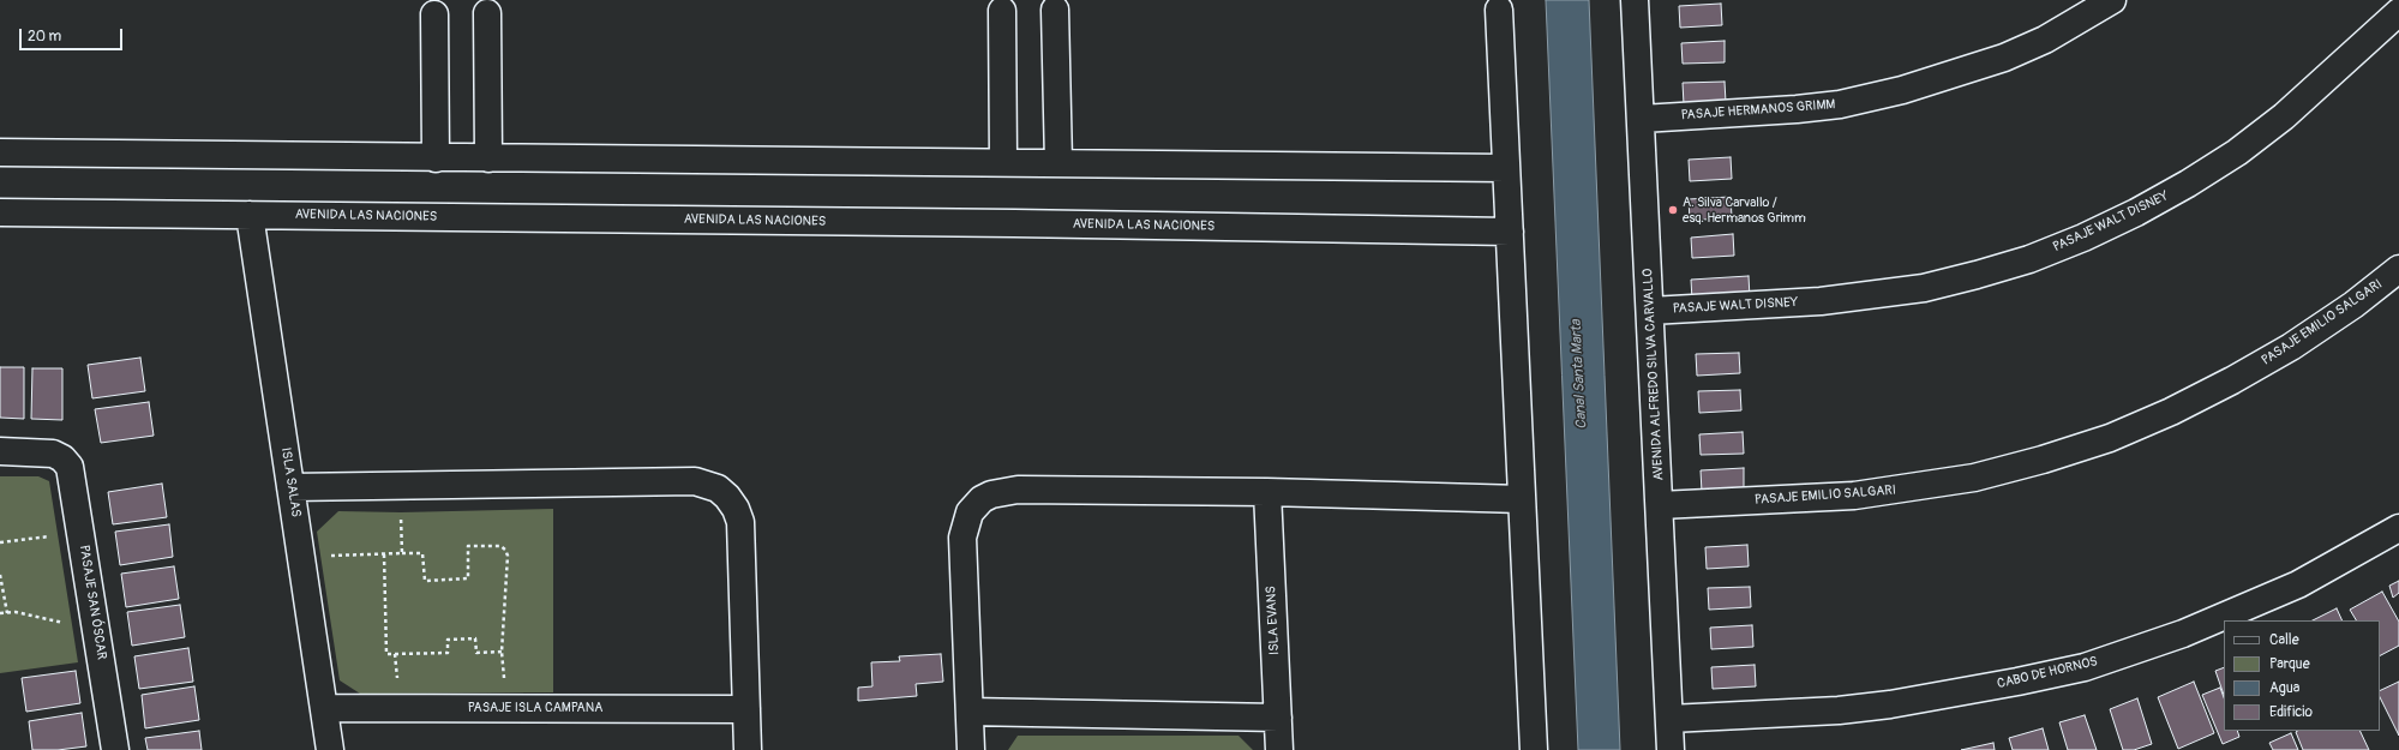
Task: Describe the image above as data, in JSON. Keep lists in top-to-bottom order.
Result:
{
  "streets": {
    "street": [
      "PASAJE HERMANOS GRIMM",
      "AVENIDA LAS NACIONES",
      "PASAJE WALT DISNEY",
      "PASAJE EMILIO SALGARI",
      "AVENIDA ALFREDO SILVA CARVALLO",
      "ISLA SALAS",
      "PASAJE SAN ÓSCAR",
      "ISLA EVANS",
      "CABO DE HORNOS",
      "PASAJE ISLA CAMPANA"
    ]
  },
  "crossings": [
    ["PASAJE HERMANOS GRIMM", "AVENIDA ALFREDO SILVA CARVALLO"],
    ["AVENIDA LAS NACIONES", "ISLA SALAS"],
    ["PASAJE WALT DISNEY", "AVENIDA ALFREDO SILVA CARVALLO"],
    ["PASAJE EMILIO SALGARI", "AVENIDA ALFREDO SILVA CARVALLO"],
    ["AVENIDA ALFREDO SILVA CARVALLO", "CABO DE HORNOS"],
    ["ISLA SALAS", "PASAJE ISLA CAMPANA"]
  ],
  "water": ["Canal Santa Marta"],
  "places": ["A. Silva Carvallo / esq. Hermanos Grimm"],
  "legend": [
    "Calle",
    "Parque",
    "Agua",
    "Edificio"
  ],
  "scale_bar": "20 m"
}
